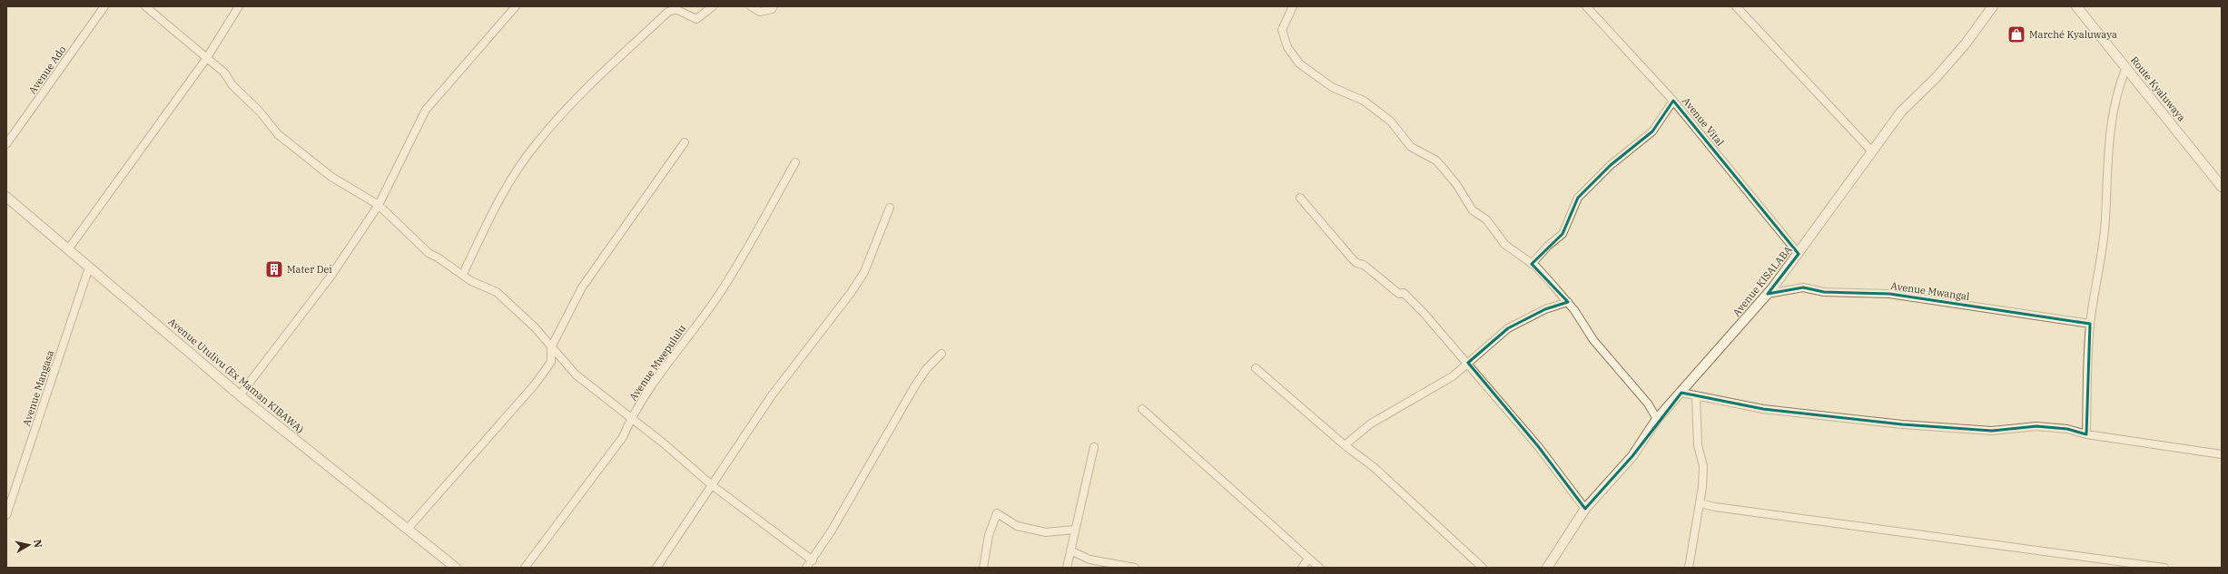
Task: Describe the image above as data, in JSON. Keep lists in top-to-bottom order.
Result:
{
  "streets": {
    "street": [
      "Avenue Ado",
      "Route Kyaluwaya",
      "Avenue Vital",
      "Avenue KISALABA",
      "Avenue Mwangal",
      "Avenue Mwepululu",
      "Avenue Utulivu (Ex Maman KIBAWA)",
      "Avenue Mangasa"
    ]
  },
  "crossings": [
    ["Avenue Vital", "Avenue KISALABA"],
    ["Avenue KISALABA", "Avenue Mwangal"],
    ["Avenue Utulivu (Ex Maman KIBAWA)", "Avenue Mangasa"]
  ],
  "places": {
    "shop": ["Marché Kyaluwaya"],
    "building": ["Mater Dei"]
  },
  "north": "right"
}
